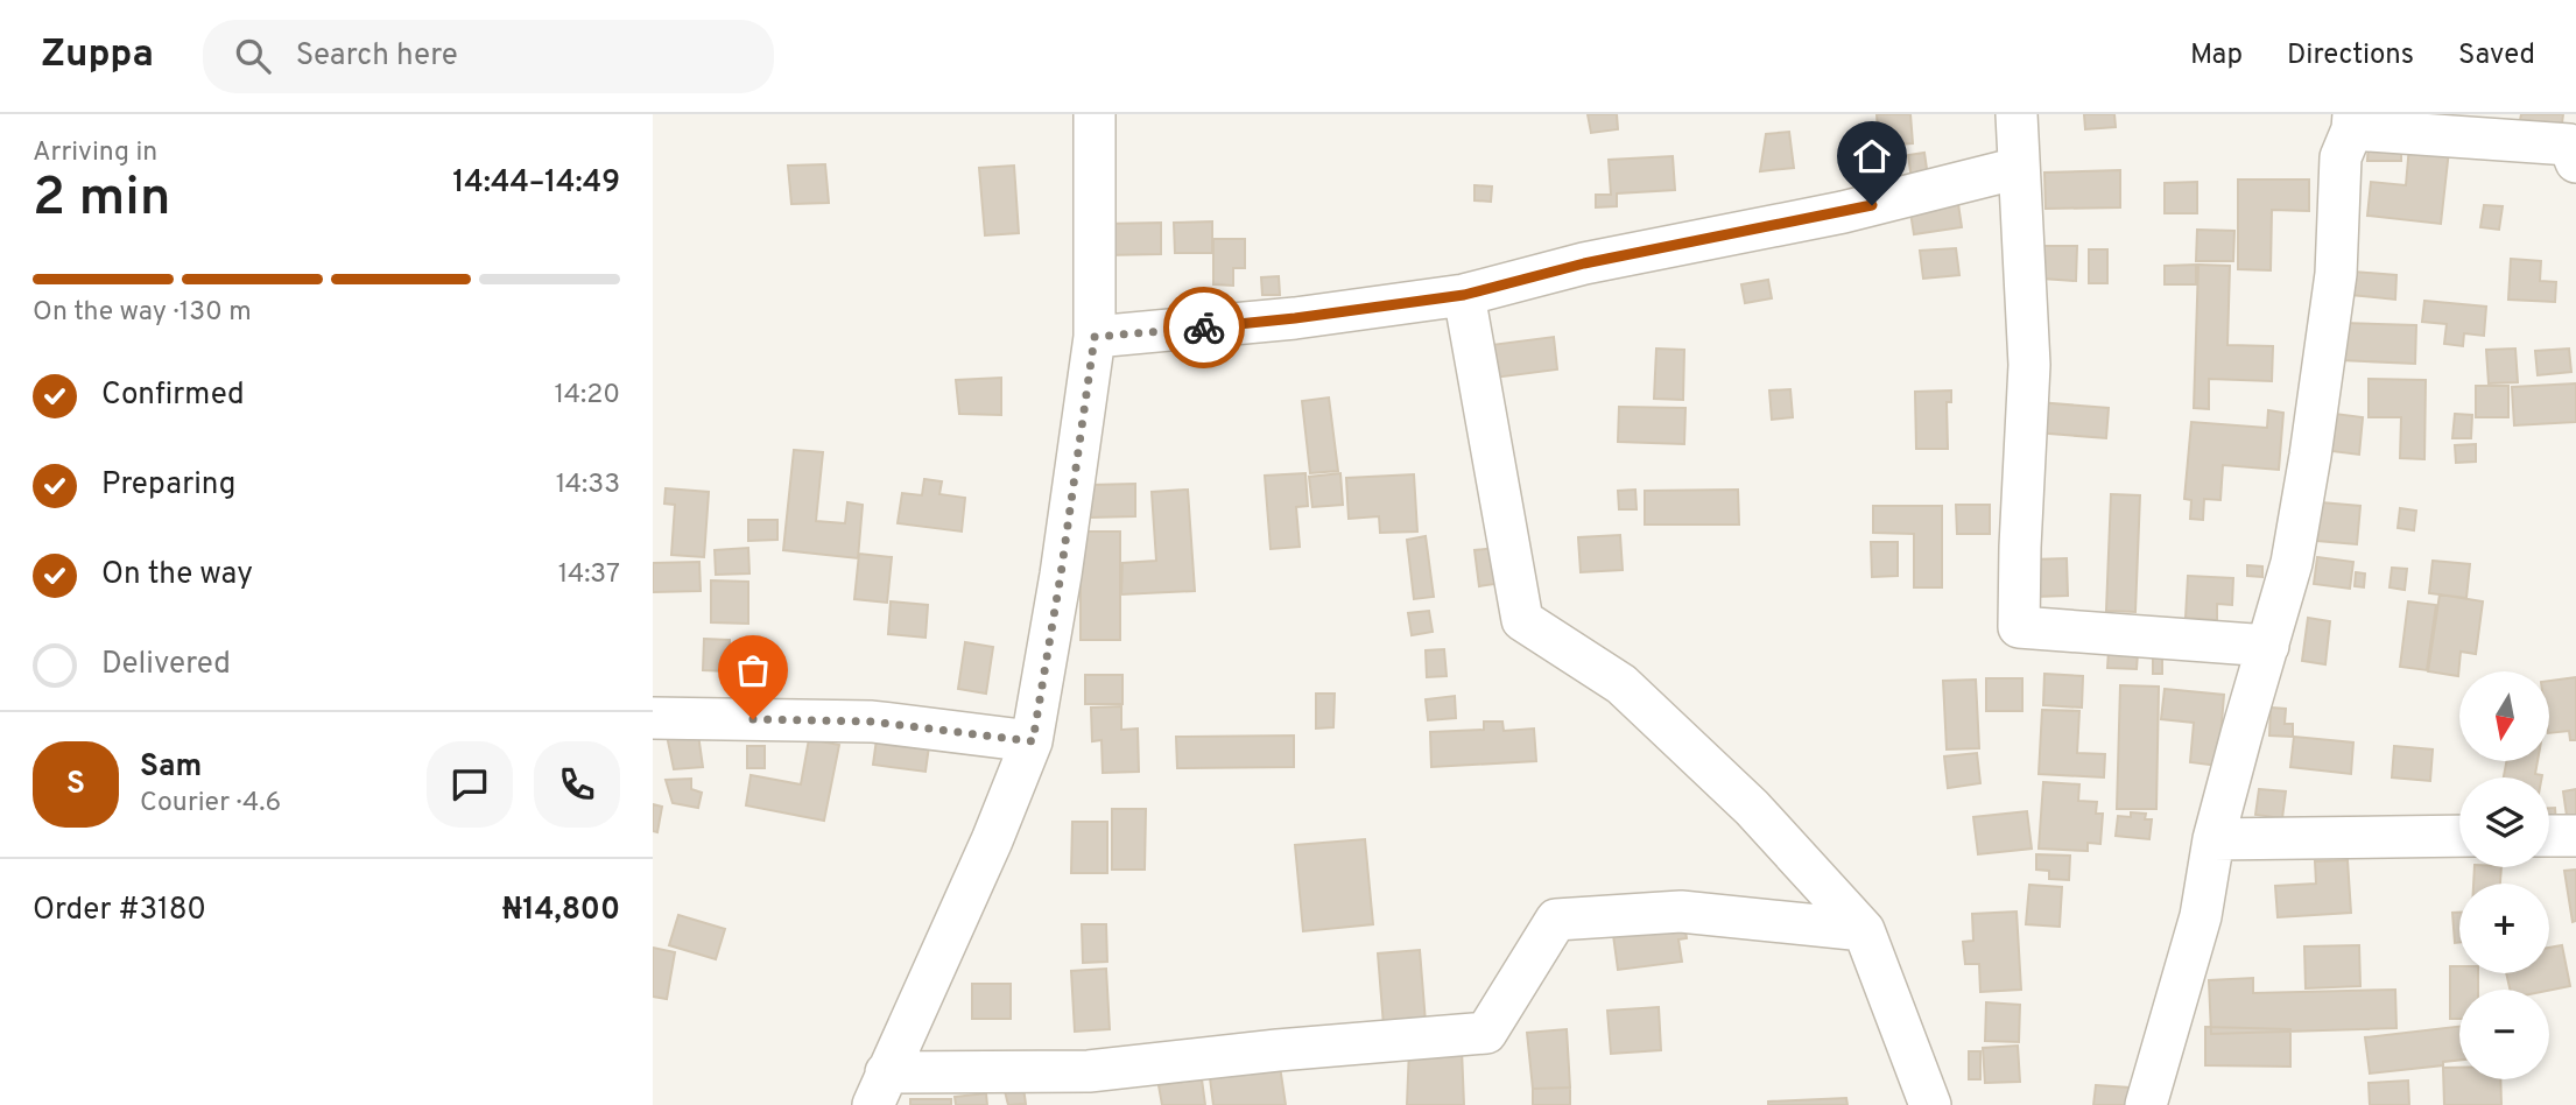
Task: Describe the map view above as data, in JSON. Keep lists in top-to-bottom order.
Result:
{
  "north": "bottom",
  "page": {
    "header": "Zuppa",
    "search": "Search here",
    "nav": ["Map", "Directions", "Saved"],
    "heading": ["2 min", "Arriving in", "14:44–14:49"],
    "panel": [
      "Sam",
      "Courier · 4.6",
      "Order #3180",
      "₦14,800"
    ],
    "bar": "On the way · 130 m",
    "list": [
      ["Confirmed", "14:20"],
      ["Preparing", "14:33"],
      ["On the way", "14:37"],
      "Delivered"
    ],
    "map_buttons": ["+", "−"],
    "round": "S"
  }
}
